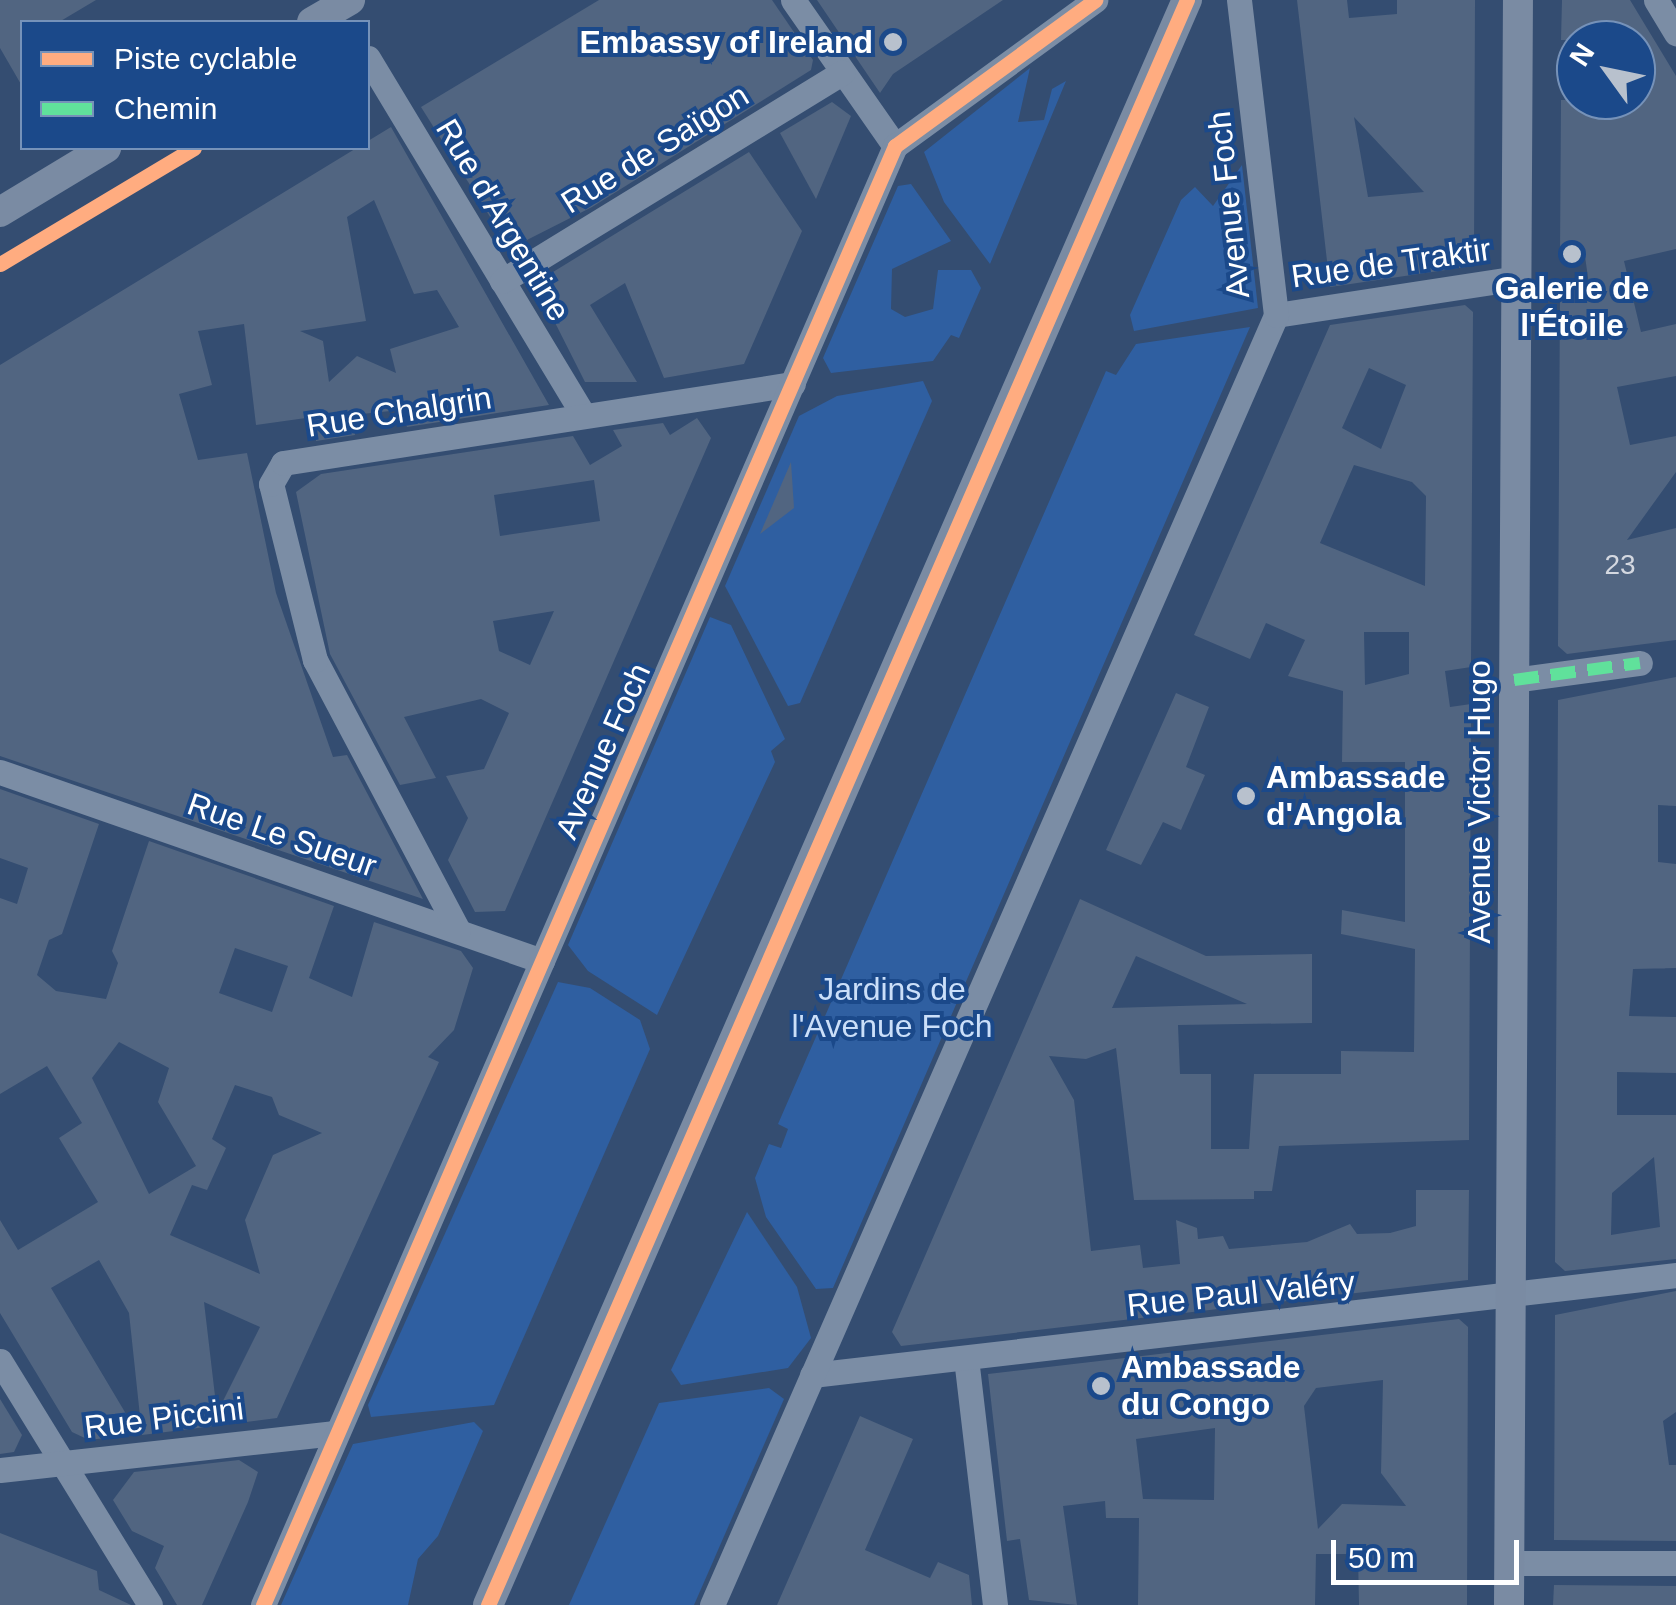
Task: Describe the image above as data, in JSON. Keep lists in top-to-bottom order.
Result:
{
  "streets": {
    "main road": ["Avenue Victor Hugo"],
    "street": [
      "Rue de Saïgon",
      "Avenue Foch",
      "Rue d'Argentine",
      "Rue de Traktir",
      "Rue Chalgrin",
      "Rue Le Sueur",
      "Rue Paul Valéry",
      "Rue Piccini"
    ]
  },
  "crossings": [
    ["Rue de Saïgon", "Rue d'Argentine"],
    ["Avenue Foch", "Rue de Traktir"],
    ["Avenue Foch", "Rue Chalgrin"],
    ["Avenue Foch", "Rue Le Sueur"],
    ["Avenue Foch", "Rue Paul Valéry"],
    ["Avenue Foch", "Rue Piccini"],
    ["Rue d'Argentine", "Rue Chalgrin"],
    ["Rue de Traktir", "Avenue Victor Hugo"],
    ["Rue Chalgrin", "Rue Le Sueur"],
    ["Avenue Victor Hugo", "Rue Paul Valéry"]
  ],
  "parks": ["Jardins de l'Avenue Foch"],
  "places": [
    "Embassy of Ireland",
    "Galerie de l'Étoile",
    "Ambassade d'Angola",
    "Ambassade du Congo"
  ],
  "house_numbers": ["23"],
  "legend": ["Piste cyclable", "Chemin"],
  "scale_bar": "50 m",
  "north": "top left"
}
